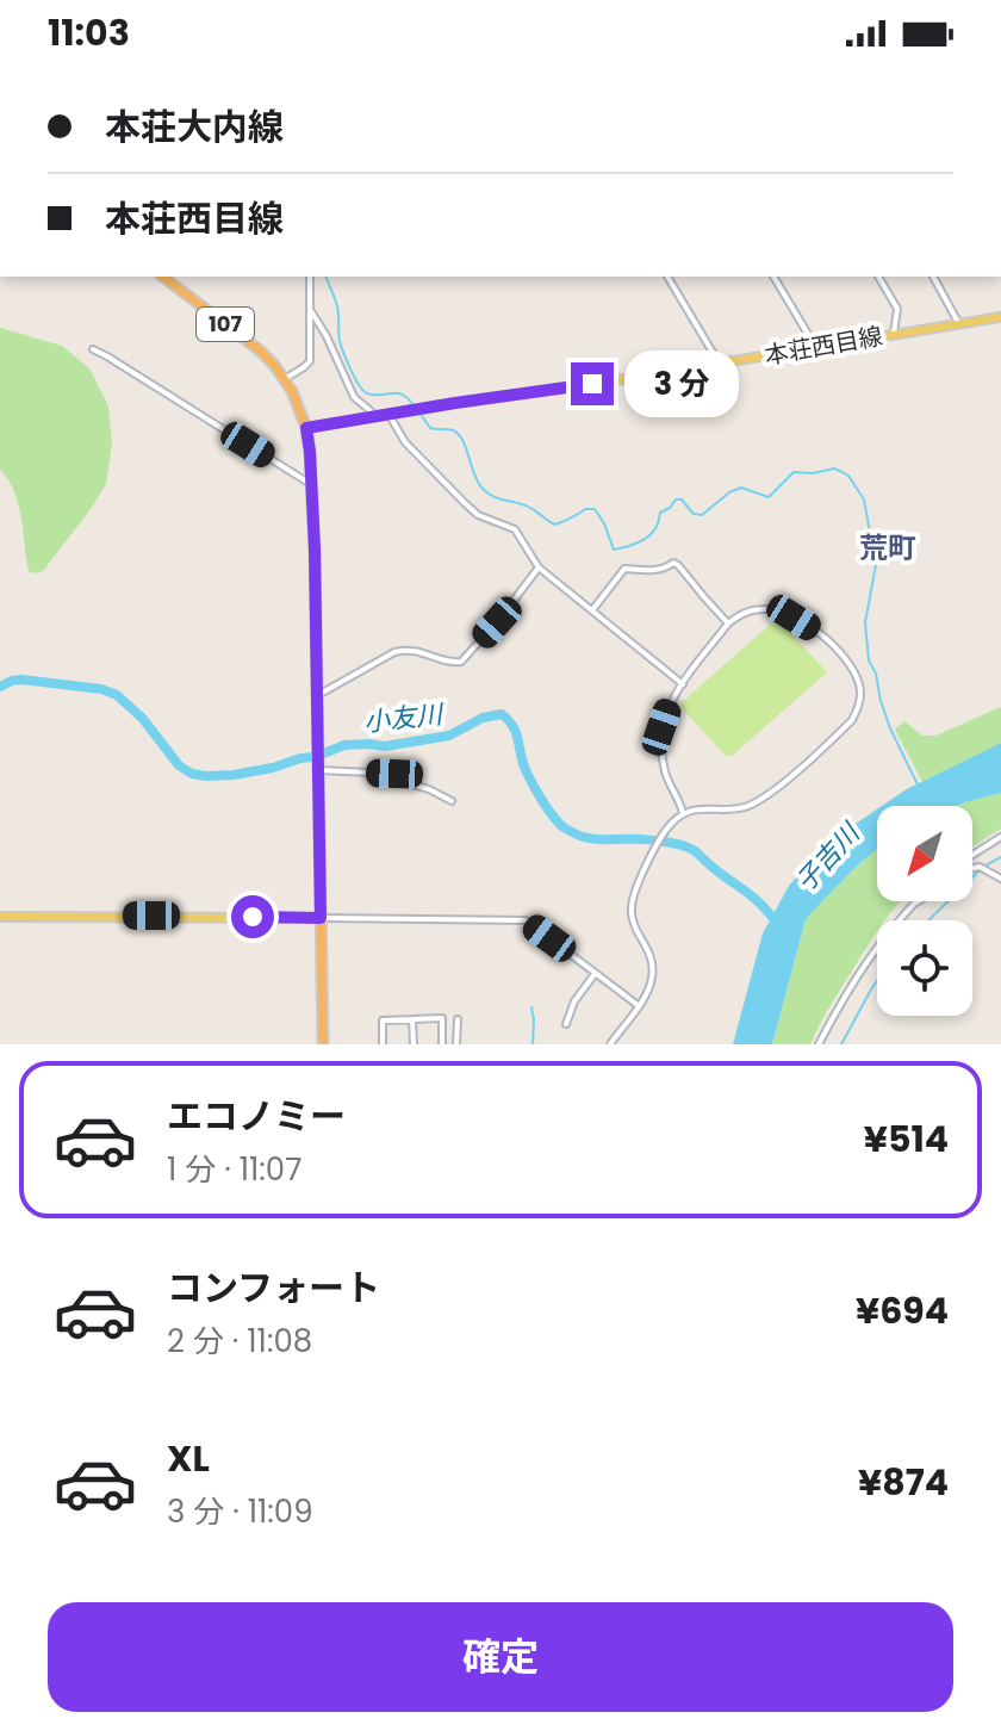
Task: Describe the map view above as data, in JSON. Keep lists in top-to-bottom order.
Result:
{
  "streets": {
    "highway": ["107"],
    "main road": ["本荘西目線"]
  },
  "crossings": [
    ["107", "本荘西目線"]
  ],
  "districts": ["荒町"],
  "water": ["小友川", "子吉川"],
  "north": "bottom left",
  "page": {
    "status": "11:03",
    "banner": ["本荘大内線", "本荘西目線"],
    "bubble": "3 分",
    "list": [
      {
        "name": "エコノミー",
        "note": "1 分 · 11:07",
        "value": "¥514"
      },
      {
        "name": "コンフォート",
        "note": "2 分 · 11:08",
        "value": "¥694"
      },
      {
        "name": "XL",
        "note": "3 分 · 11:09",
        "value": "¥874"
      }
    ],
    "buttons": "確定"
  }
}
